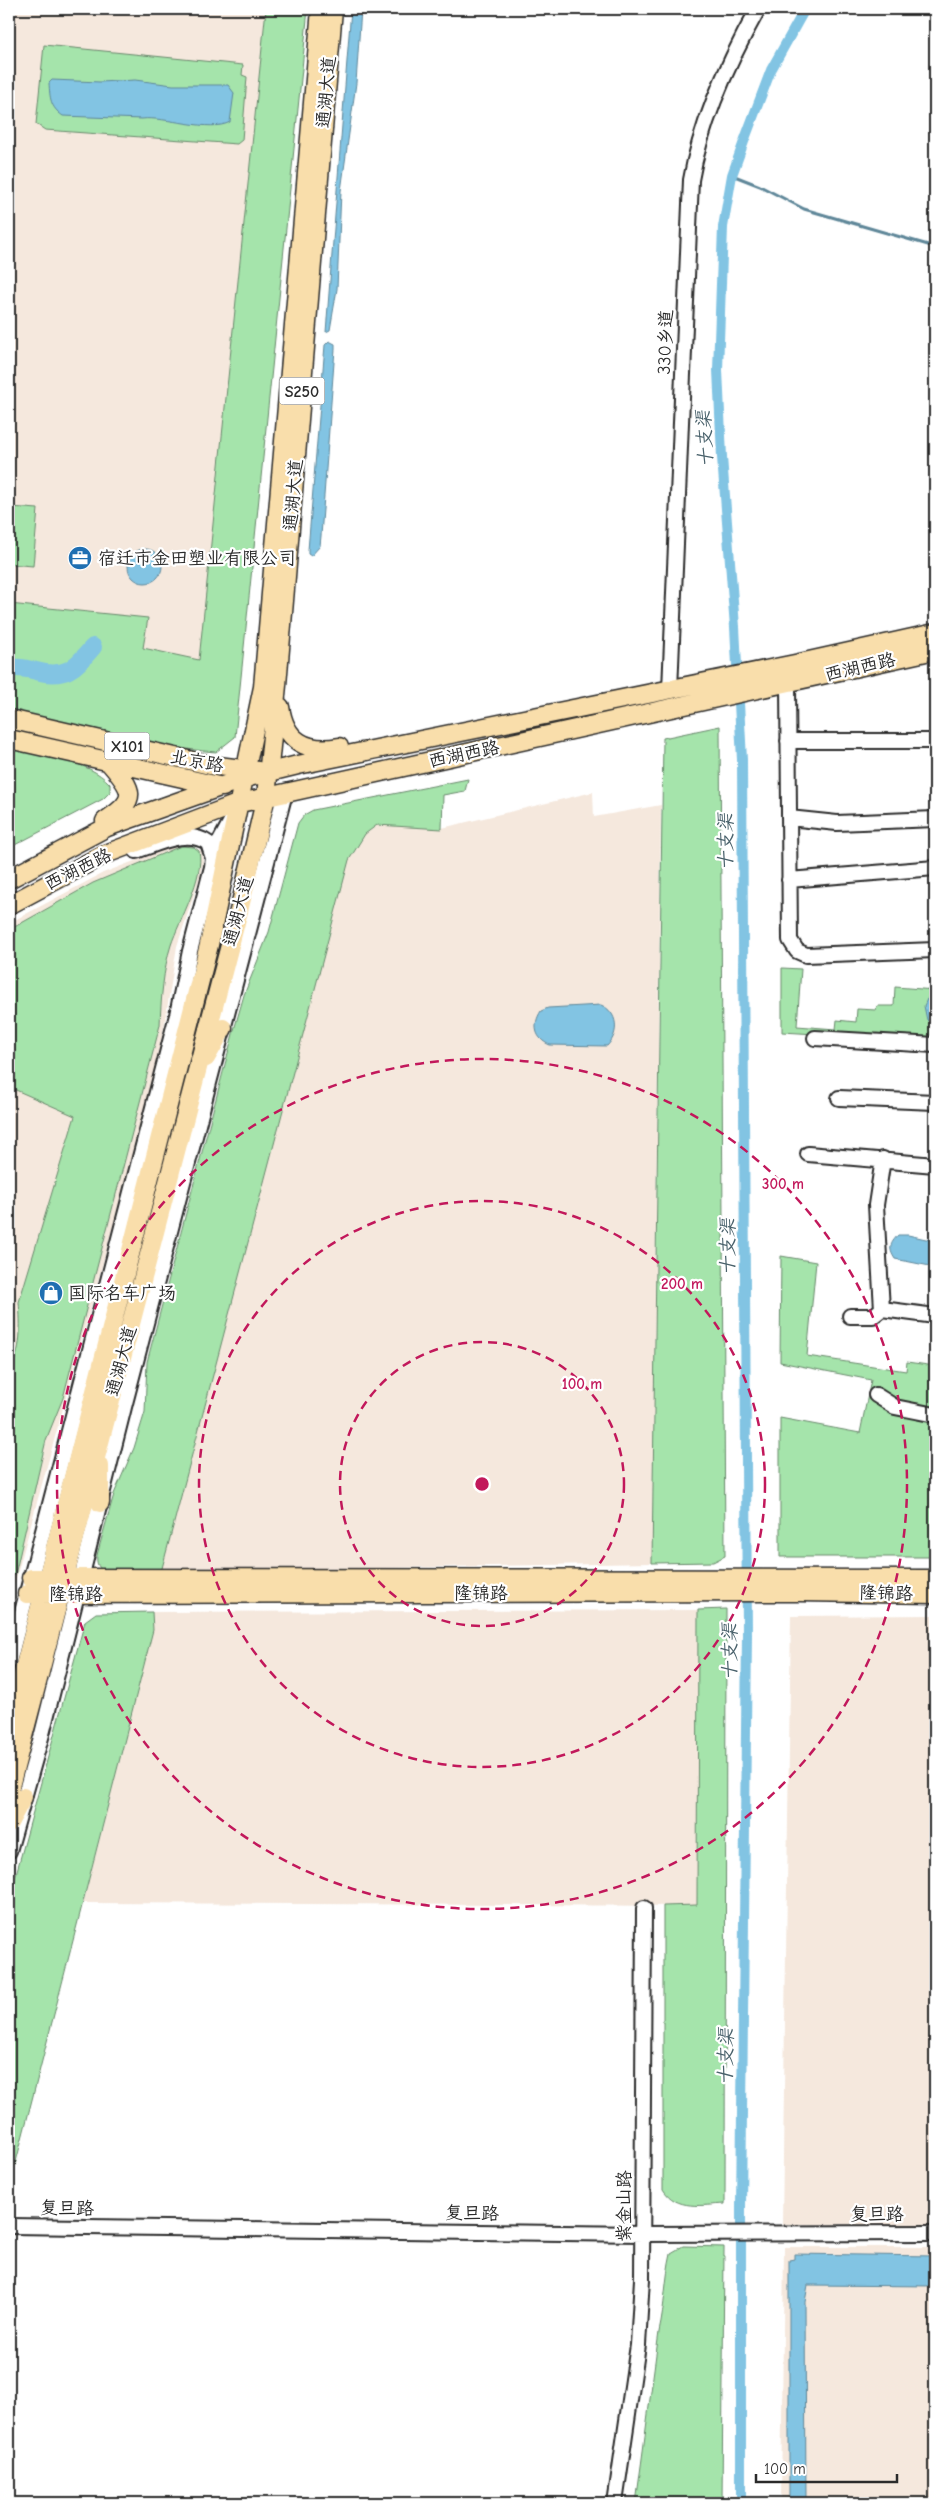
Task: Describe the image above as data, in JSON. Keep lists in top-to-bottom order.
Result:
{
  "streets": {
    "main road": [
      "通湖大道",
      "S250",
      "西湖西路",
      "X101",
      "北京路",
      "隆锦路"
    ],
    "street": ["330乡道", "紫金山路", "复旦路"]
  },
  "crossings": [
    ["通湖大道", "西湖西路"],
    ["通湖大道", "北京路"],
    ["通湖大道", "隆锦路"],
    ["330乡道", "西湖西路"],
    ["西湖西路", "北京路"],
    ["紫金山路", "复旦路"]
  ],
  "water": ["十支渠"],
  "places": {
    "office": ["宿迁市金田塑业有限公司"],
    "shop": ["国际名车广场"]
  },
  "scale_bar": "100 m",
  "rings": ["300 m", "200 m", "100 m"]
}
